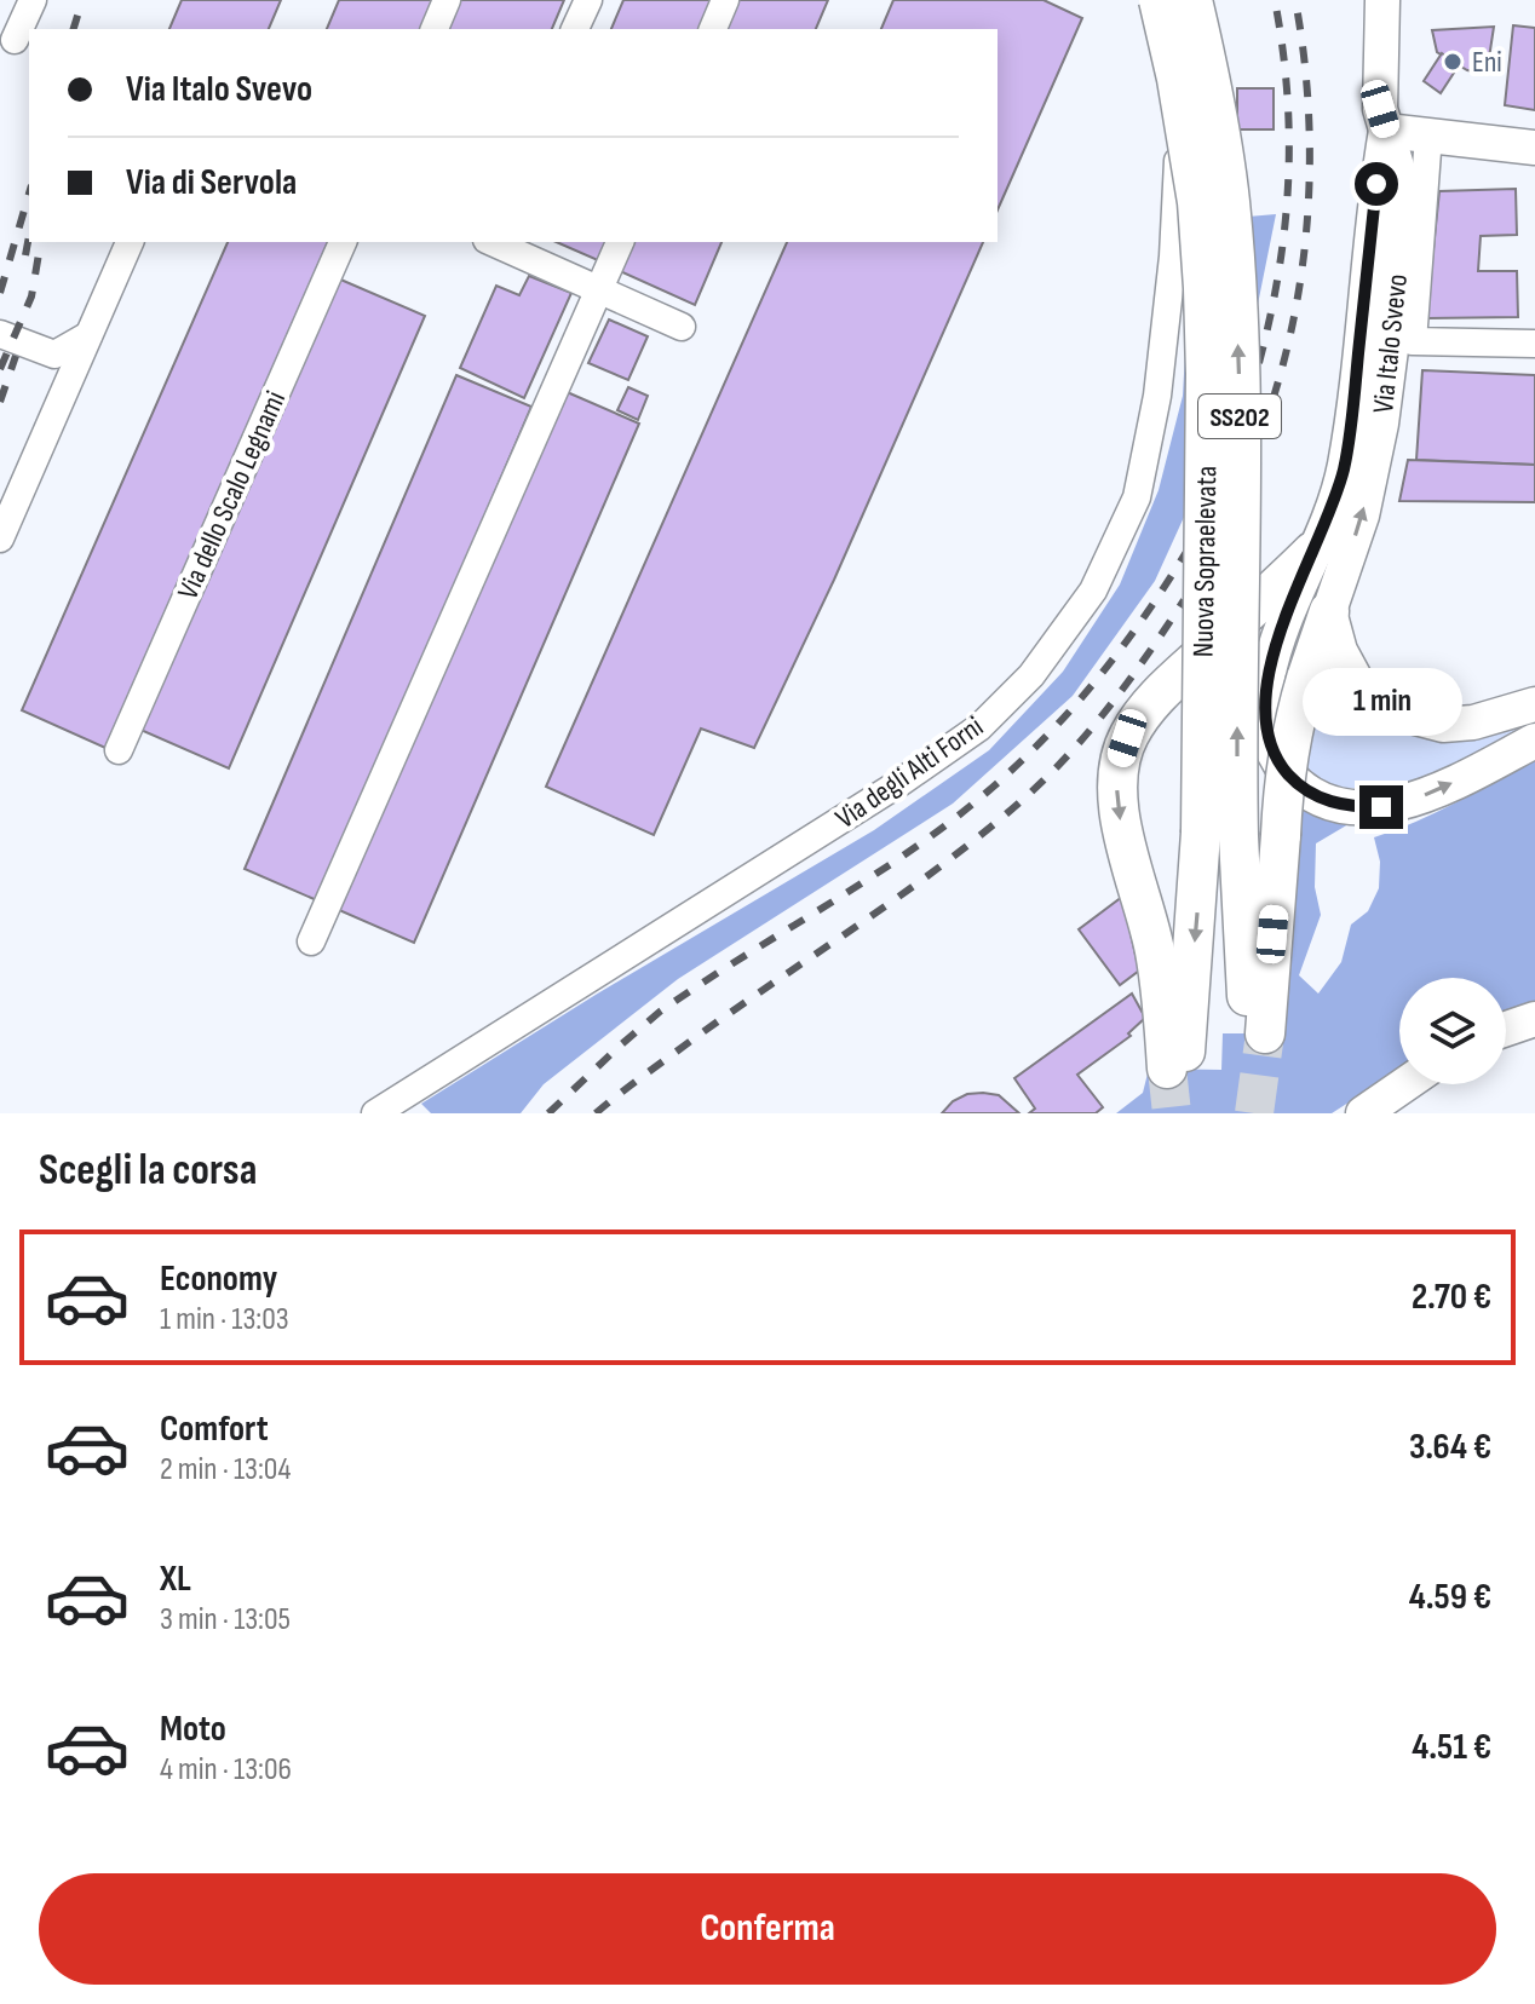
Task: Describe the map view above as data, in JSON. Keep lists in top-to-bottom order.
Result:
{
  "streets": {
    "highway": ["SS202", "Nuova Sopraelevata"],
    "main road": ["Via Italo Svevo"],
    "street": ["Via dello Scalo Legnami", "Via degli Alti Forni"]
  },
  "crossings": [
    ["Via Italo Svevo", "Nuova Sopraelevata"],
    ["Nuova Sopraelevata", "Via degli Alti Forni"]
  ],
  "places": ["Eni"],
  "page": {
    "banner": ["Via Italo Svevo", "Via di Servola"],
    "bubble": "1 min",
    "heading": "Scegli la corsa",
    "list": [
      {
        "name": "Economy",
        "note": "1 min · 13:03",
        "value": "2.70 €"
      },
      {
        "name": "Comfort",
        "note": "2 min · 13:04",
        "value": "3.64 €"
      },
      {
        "name": "XL",
        "note": "3 min · 13:05",
        "value": "4.59 €"
      },
      {
        "name": "Moto",
        "note": "4 min · 13:06",
        "value": "4.51 €"
      }
    ],
    "buttons": "Conferma"
  }
}
